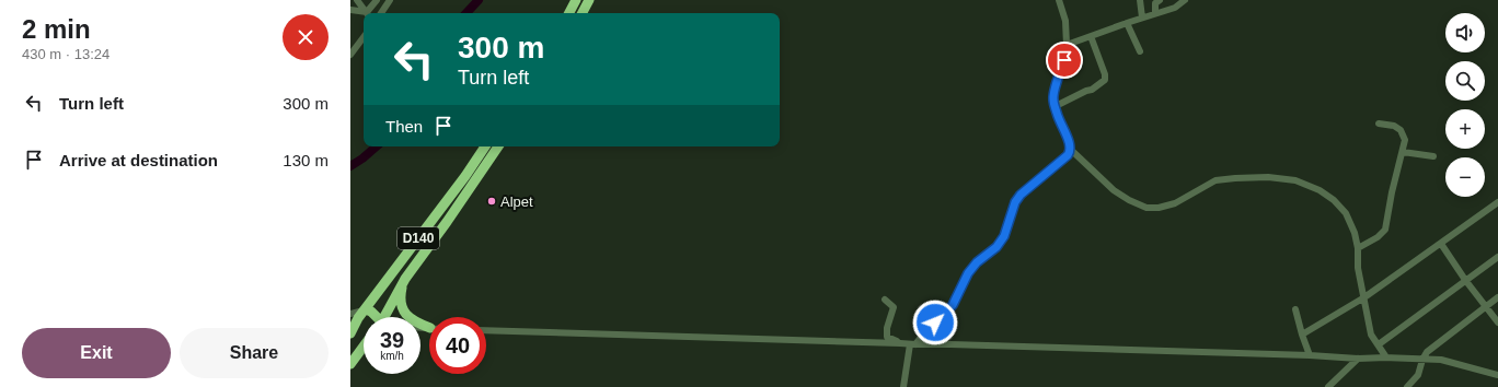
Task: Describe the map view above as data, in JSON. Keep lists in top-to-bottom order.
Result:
{
  "streets": {
    "highway": ["D140"]
  },
  "places": ["Alpet"],
  "page": {
    "heading": ["2 min", "430 m · 13:24"],
    "map_buttons": ["+", "−"],
    "turn": ["300 m", "Turn left"],
    "list": [
      {
        "name": "Turn left",
        "value": "300 m"
      },
      {
        "name": "Arrive at destination",
        "value": "130 m"
      }
    ],
    "then": "Then",
    "speed": "39 km/h",
    "limit": "40",
    "buttons": ["Exit", "Share"]
  }
}
